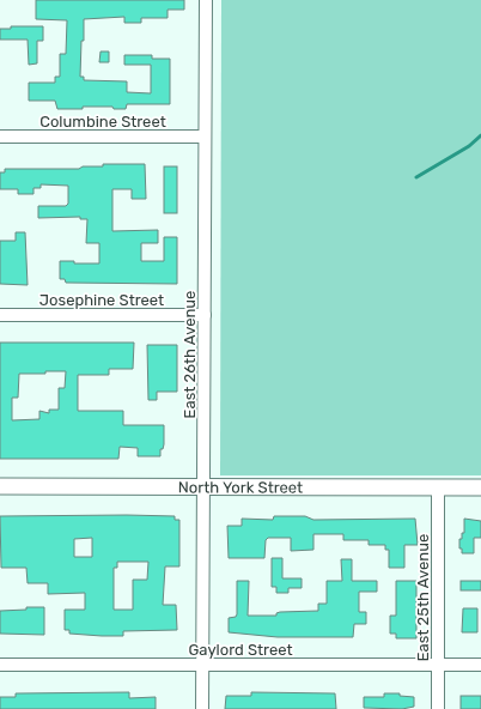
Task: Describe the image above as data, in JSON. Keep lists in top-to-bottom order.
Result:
{
  "streets": {
    "main road": ["North York Street"],
    "street": [
      "Columbine Street",
      "Josephine Street",
      "East 26th Avenue",
      "East 25th Avenue",
      "Gaylord Street"
    ]
  },
  "crossings": [
    ["Columbine Street", "East 26th Avenue"],
    ["Josephine Street", "East 26th Avenue"],
    ["East 26th Avenue", "North York Street"],
    ["East 26th Avenue", "Gaylord Street"],
    ["North York Street", "East 25th Avenue"],
    ["East 25th Avenue", "Gaylord Street"]
  ]
}
